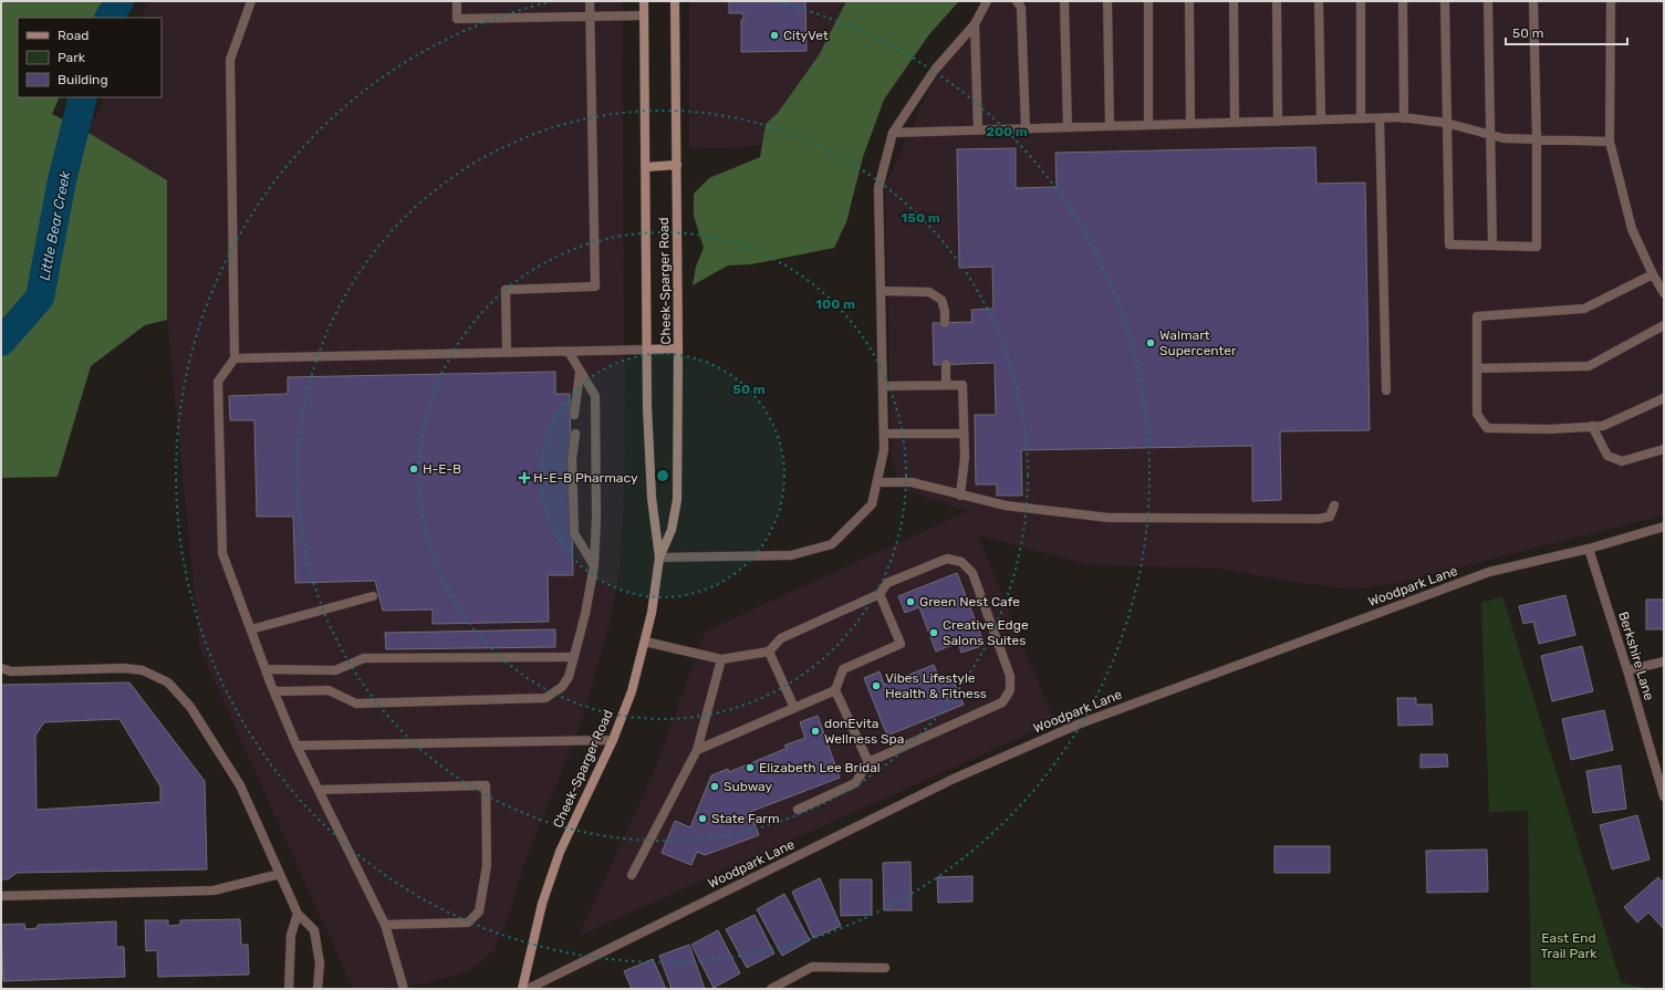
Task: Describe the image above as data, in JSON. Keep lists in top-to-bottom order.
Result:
{
  "streets": {
    "main road": ["Cheek-Sparger Road"],
    "street": ["Woodpark Lane", "Berkshire Lane"]
  },
  "crossings": [
    ["Woodpark Lane", "Berkshire Lane"]
  ],
  "water": ["Little Bear Creek"],
  "parks": ["East End Trail Park"],
  "places": {
    "other": [
      "CityVet",
      "Walmart Supercenter",
      "H-E-B",
      "Green Nest Cafe",
      "Creative Edge Salons Suites",
      "Vibes Lifestyle Health & Fitness",
      "donEvita Wellness Spa",
      "Elizabeth Lee Bridal",
      "Subway",
      "State Farm"
    ],
    "health": ["H-E-B Pharmacy"]
  },
  "legend": ["Road", "Park", "Building"],
  "scale_bar": "50 m",
  "rings": [
    "200 m",
    "150 m",
    "100 m",
    "50 m"
  ]
}
